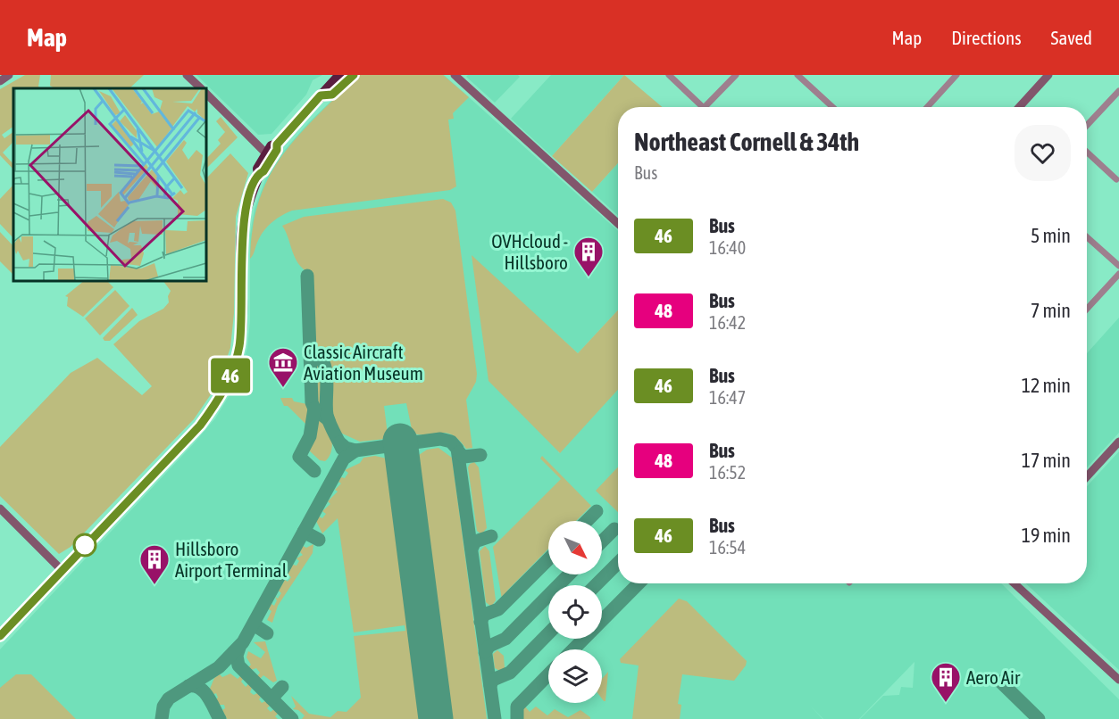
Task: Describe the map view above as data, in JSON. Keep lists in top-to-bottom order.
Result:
{
  "places": {
    "building": ["OVHcloud - Hillsboro", "Hillsboro Airport Terminal", "Aero Air"],
    "museum": ["Classic Aircraft Aviation Museum"]
  },
  "lines": ["bus line 46"],
  "north": "bottom right",
  "page": {
    "header": "Map",
    "nav": ["Map", "Directions", "Saved"],
    "on_map": "46",
    "heading": ["Northeast Cornell & 34th", "Bus"],
    "list": [
      {
        "mark": "46",
        "name": "Bus",
        "note": "16:40",
        "value": "5 min"
      },
      {
        "mark": "48",
        "name": "Bus",
        "note": "16:42",
        "value": "7 min"
      },
      {
        "mark": "46",
        "name": "Bus",
        "note": "16:47",
        "value": "12 min"
      },
      {
        "mark": "48",
        "name": "Bus",
        "note": "16:52",
        "value": "17 min"
      },
      {
        "mark": "46",
        "name": "Bus",
        "note": "16:54",
        "value": "19 min"
      }
    ]
  }
}
